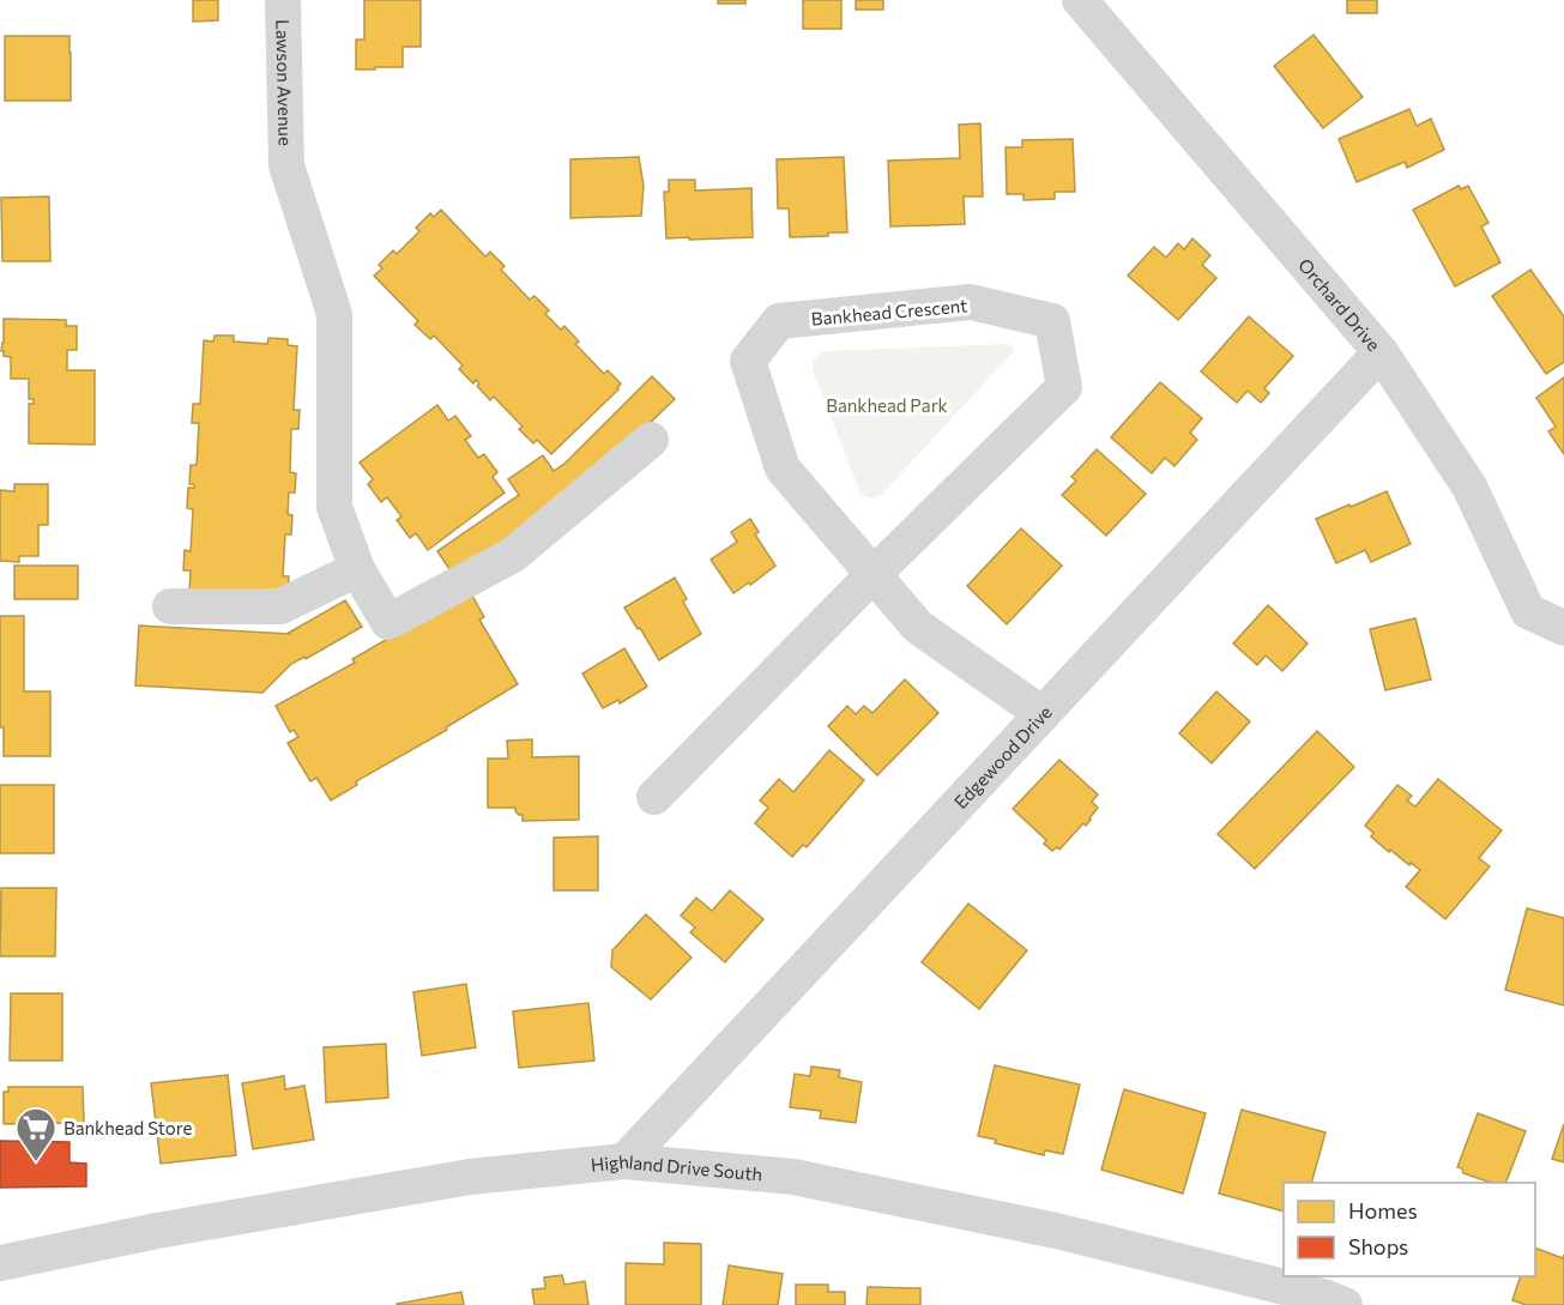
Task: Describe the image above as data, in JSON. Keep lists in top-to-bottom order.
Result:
{
  "streets": {
    "street": [
      "Lawson Avenue",
      "Orchard Drive",
      "Bankhead Crescent",
      "Edgewood Drive",
      "Highland Drive South"
    ]
  },
  "crossings": [
    ["Orchard Drive", "Edgewood Drive"],
    ["Bankhead Crescent", "Edgewood Drive"],
    ["Edgewood Drive", "Highland Drive South"]
  ],
  "parks": ["Bankhead Park"],
  "places": {
    "supermarket": ["Bankhead Store"]
  },
  "legend": ["Homes", "Shops"]
}
